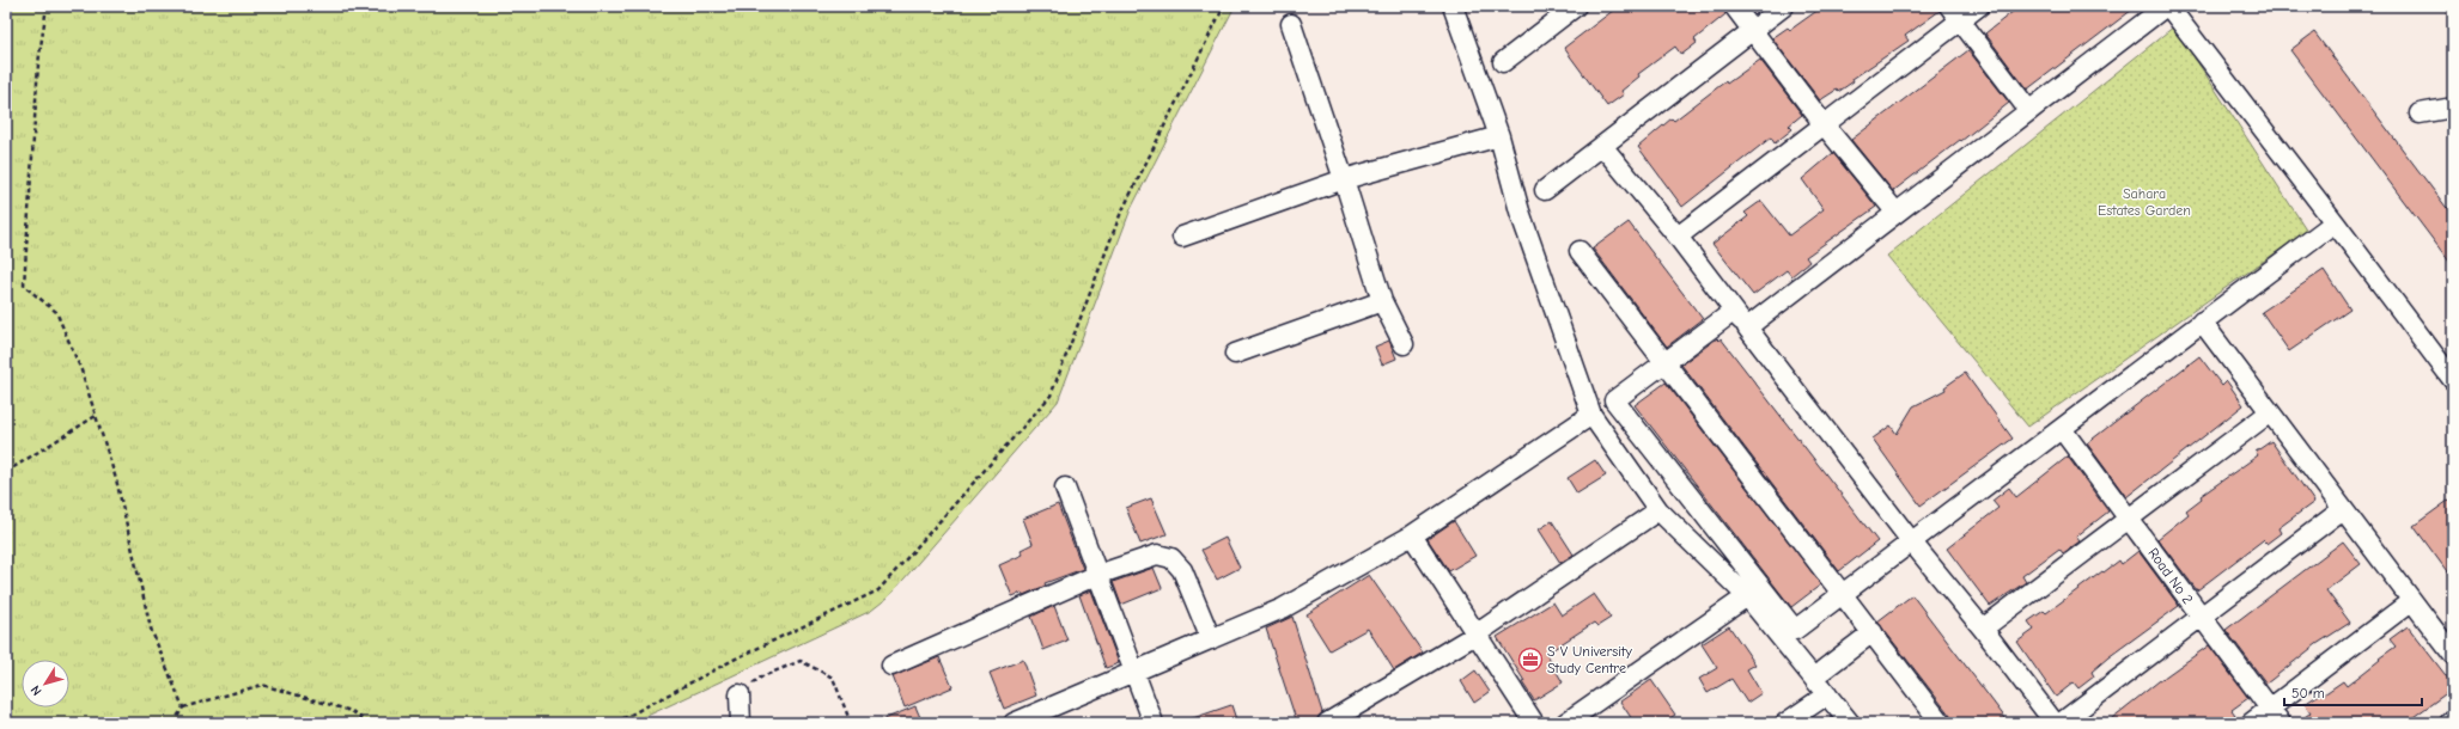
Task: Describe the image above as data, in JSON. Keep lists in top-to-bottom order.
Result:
{
  "streets": {
    "street": ["Road No 2"]
  },
  "parks": ["Sahara Estates Garden"],
  "places": {
    "office": ["S V University Study Centre"]
  },
  "scale_bar": "50 m",
  "north": "bottom left"
}
